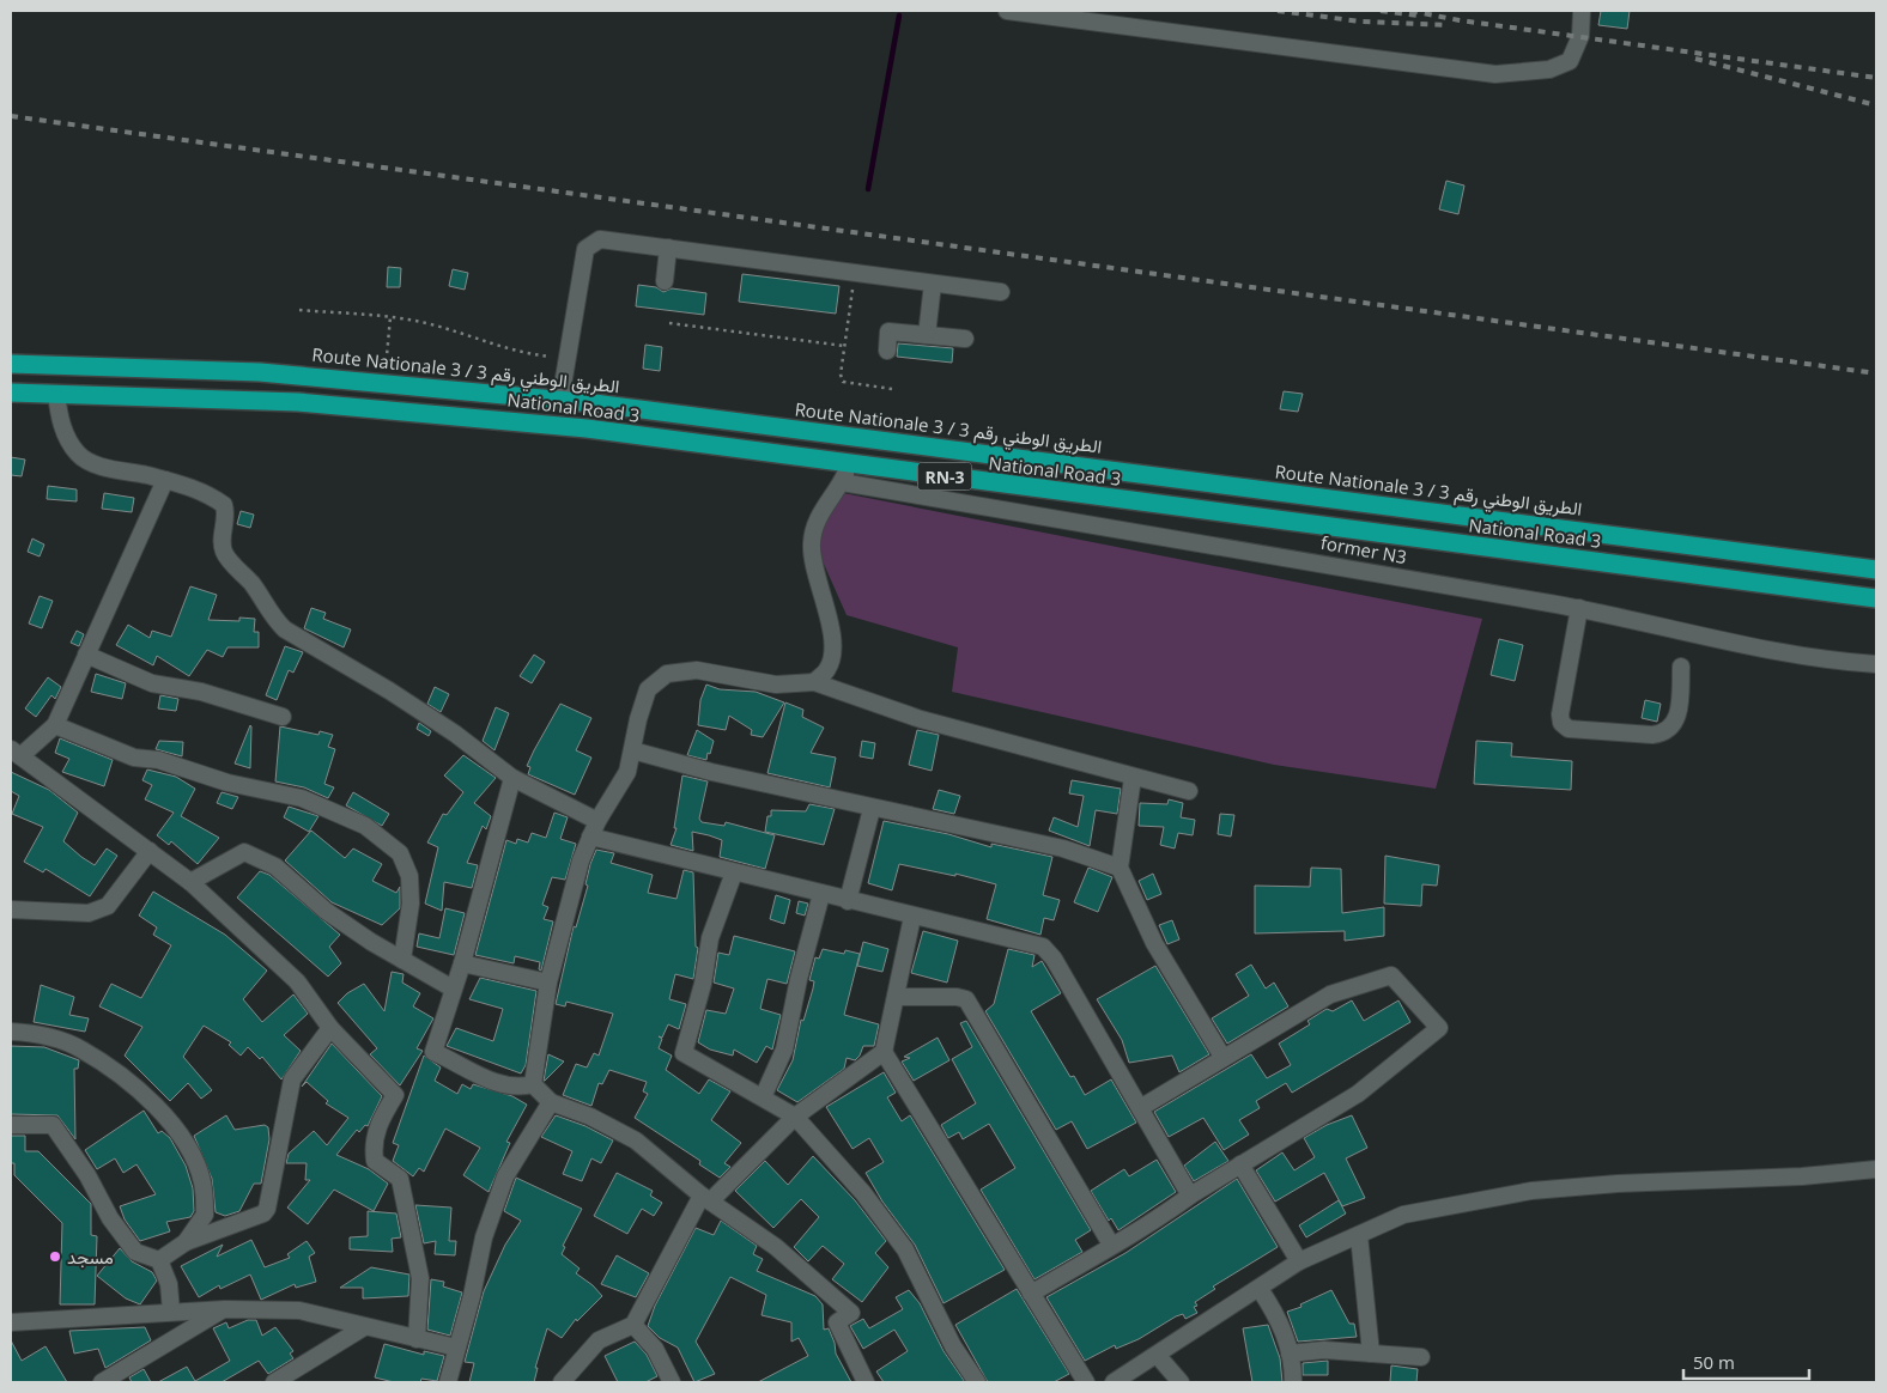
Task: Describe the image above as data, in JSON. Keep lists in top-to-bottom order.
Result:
{
  "streets": {
    "highway": ["Route Nationale 3 / الطريق الوطني رقم 3", "National Road 3", "RN-3"],
    "street": ["former N3"]
  },
  "places": ["مسجد"],
  "scale_bar": "50 m"
}
